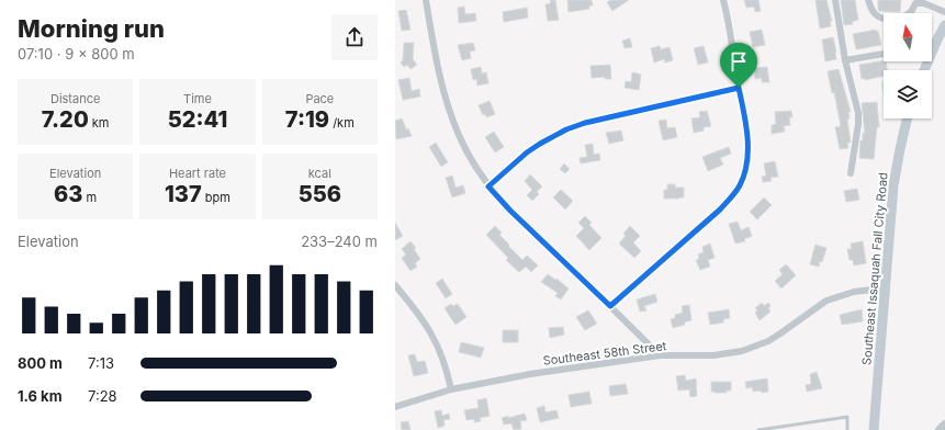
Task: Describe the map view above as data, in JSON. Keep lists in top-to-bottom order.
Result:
{
  "streets": {
    "main road": ["Southeast Issaquah Fall City Road"],
    "street": ["Southeast 58th Street"]
  },
  "crossings": [
    ["Southeast Issaquah Fall City Road", "Southeast 58th Street"]
  ],
  "north": "top",
  "page": {
    "heading": ["Morning run", "07:10 · 9 × 800 m"],
    "stats": [
      ["Distance", "7.20 km"],
      ["Time", "52:41"],
      ["Pace", "7:19 /km"],
      ["Elevation", "63 m"],
      ["Heart rate", "137 bpm"],
      ["kcal", "556"]
    ],
    "chart": ["Elevation", "233–240 m"],
    "list": [
      {
        "name": "800 m",
        "note": "7:13"
      },
      {
        "name": "1.6 km",
        "note": "7:28"
      }
    ]
  }
}
